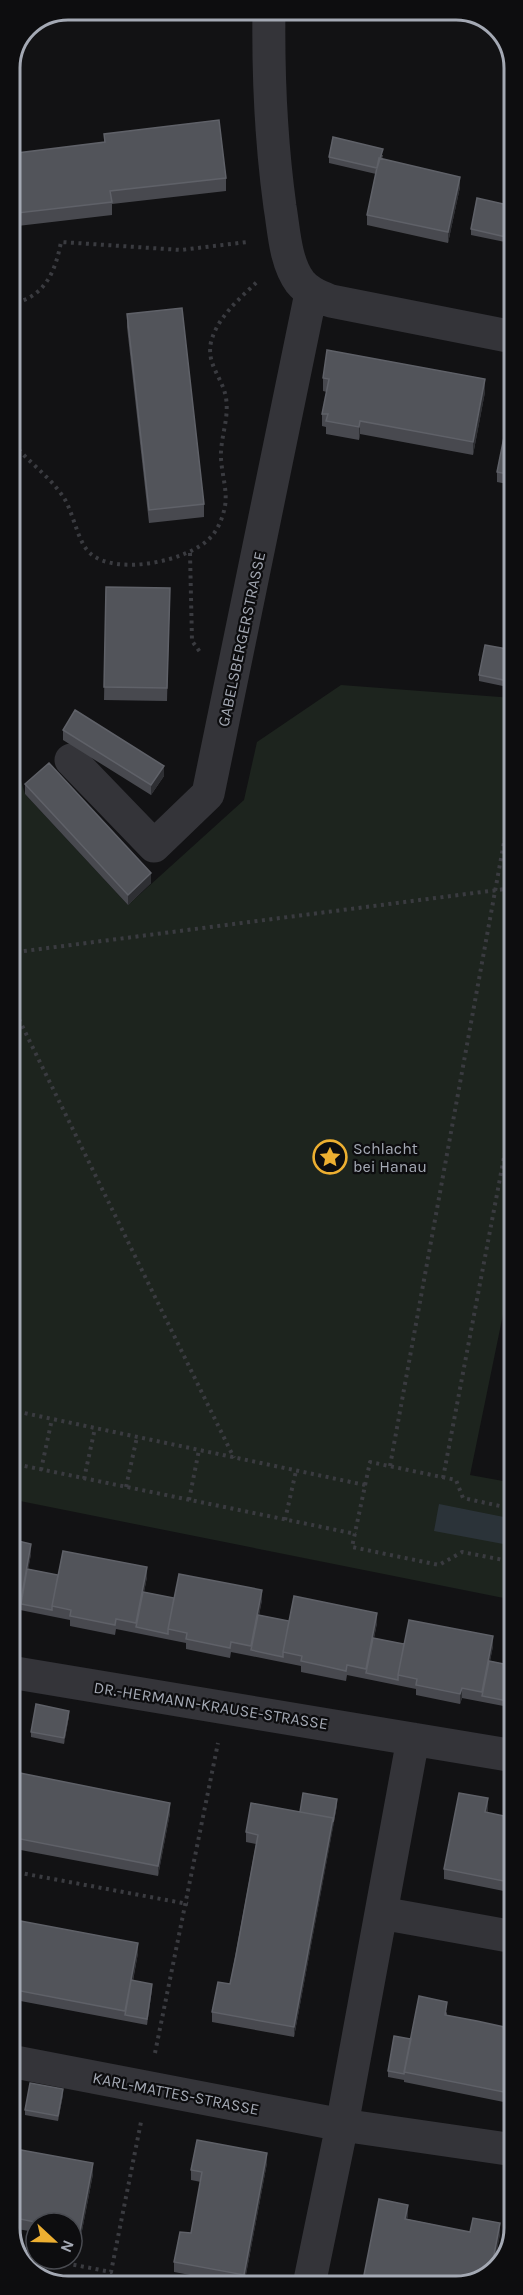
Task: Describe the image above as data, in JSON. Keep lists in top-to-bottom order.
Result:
{
  "streets": {
    "street": ["GABELSBERGERSTRASSE", "DR.-HERMANN-KRAUSE-STRASSE", "KARL-MATTES-STRASSE"]
  },
  "places": {
    "place": ["Schlacht bei Hanau"]
  },
  "north": "right"
}
